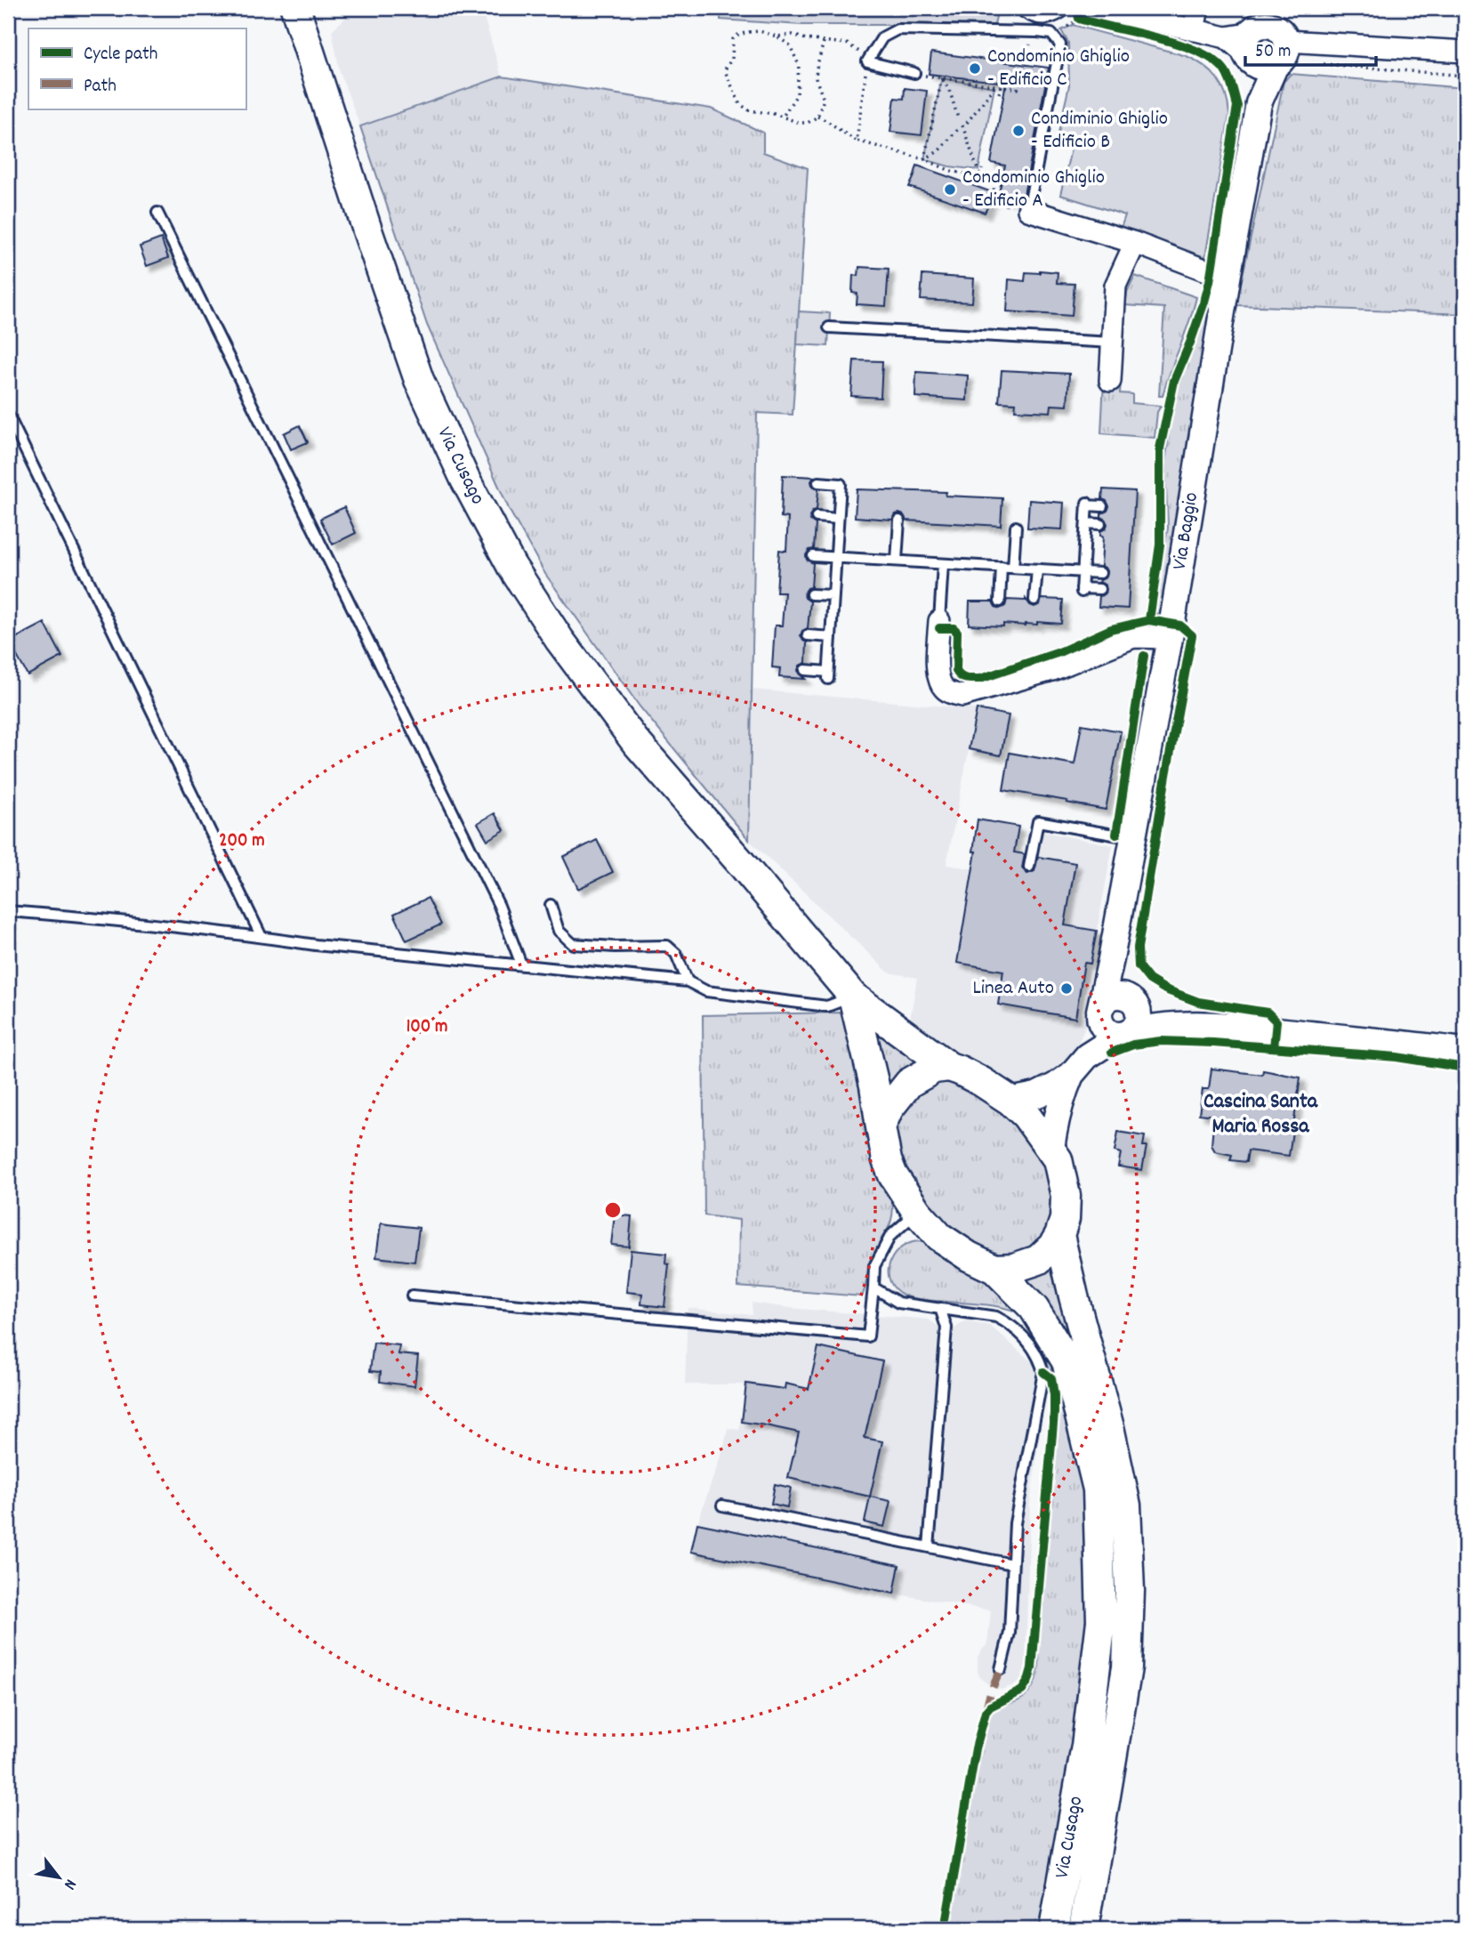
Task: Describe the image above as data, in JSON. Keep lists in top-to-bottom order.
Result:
{
  "streets": {
    "main road": ["Via Cusago"],
    "street": ["Via Baggio"]
  },
  "districts": ["Cascina Santa Maria Rossa"],
  "places": [
    "Condominio Ghiglio - Edificio C",
    "Condiminio Ghiglio - Edificio B",
    "Condominio Ghiglio - Edificio A",
    "Linea Auto"
  ],
  "legend": ["Cycle path", "Path"],
  "scale_bar": "50 m",
  "north": "bottom right",
  "rings": ["200 m", "100 m"]
}
